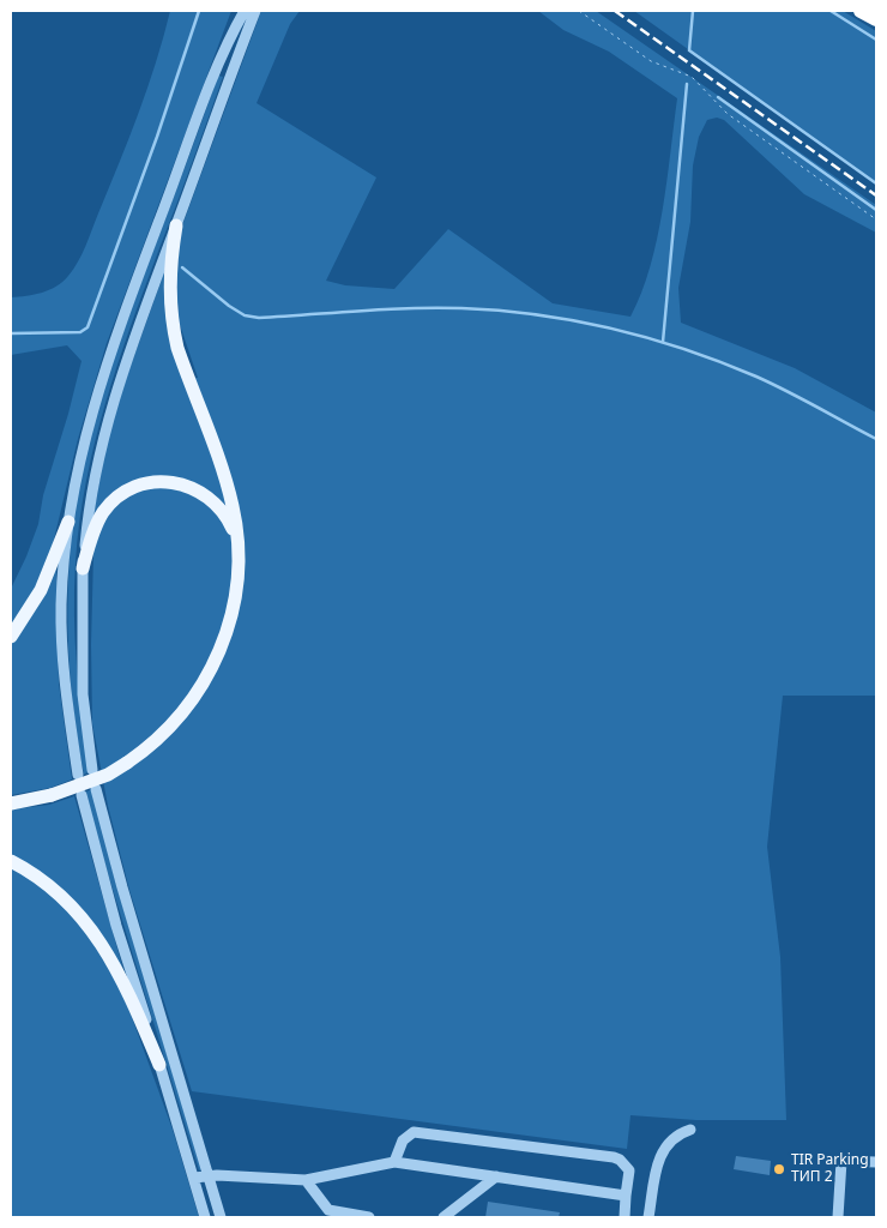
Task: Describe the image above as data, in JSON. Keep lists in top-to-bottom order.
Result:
{
  "places": ["TIR Parking ТИП 2"]
}
